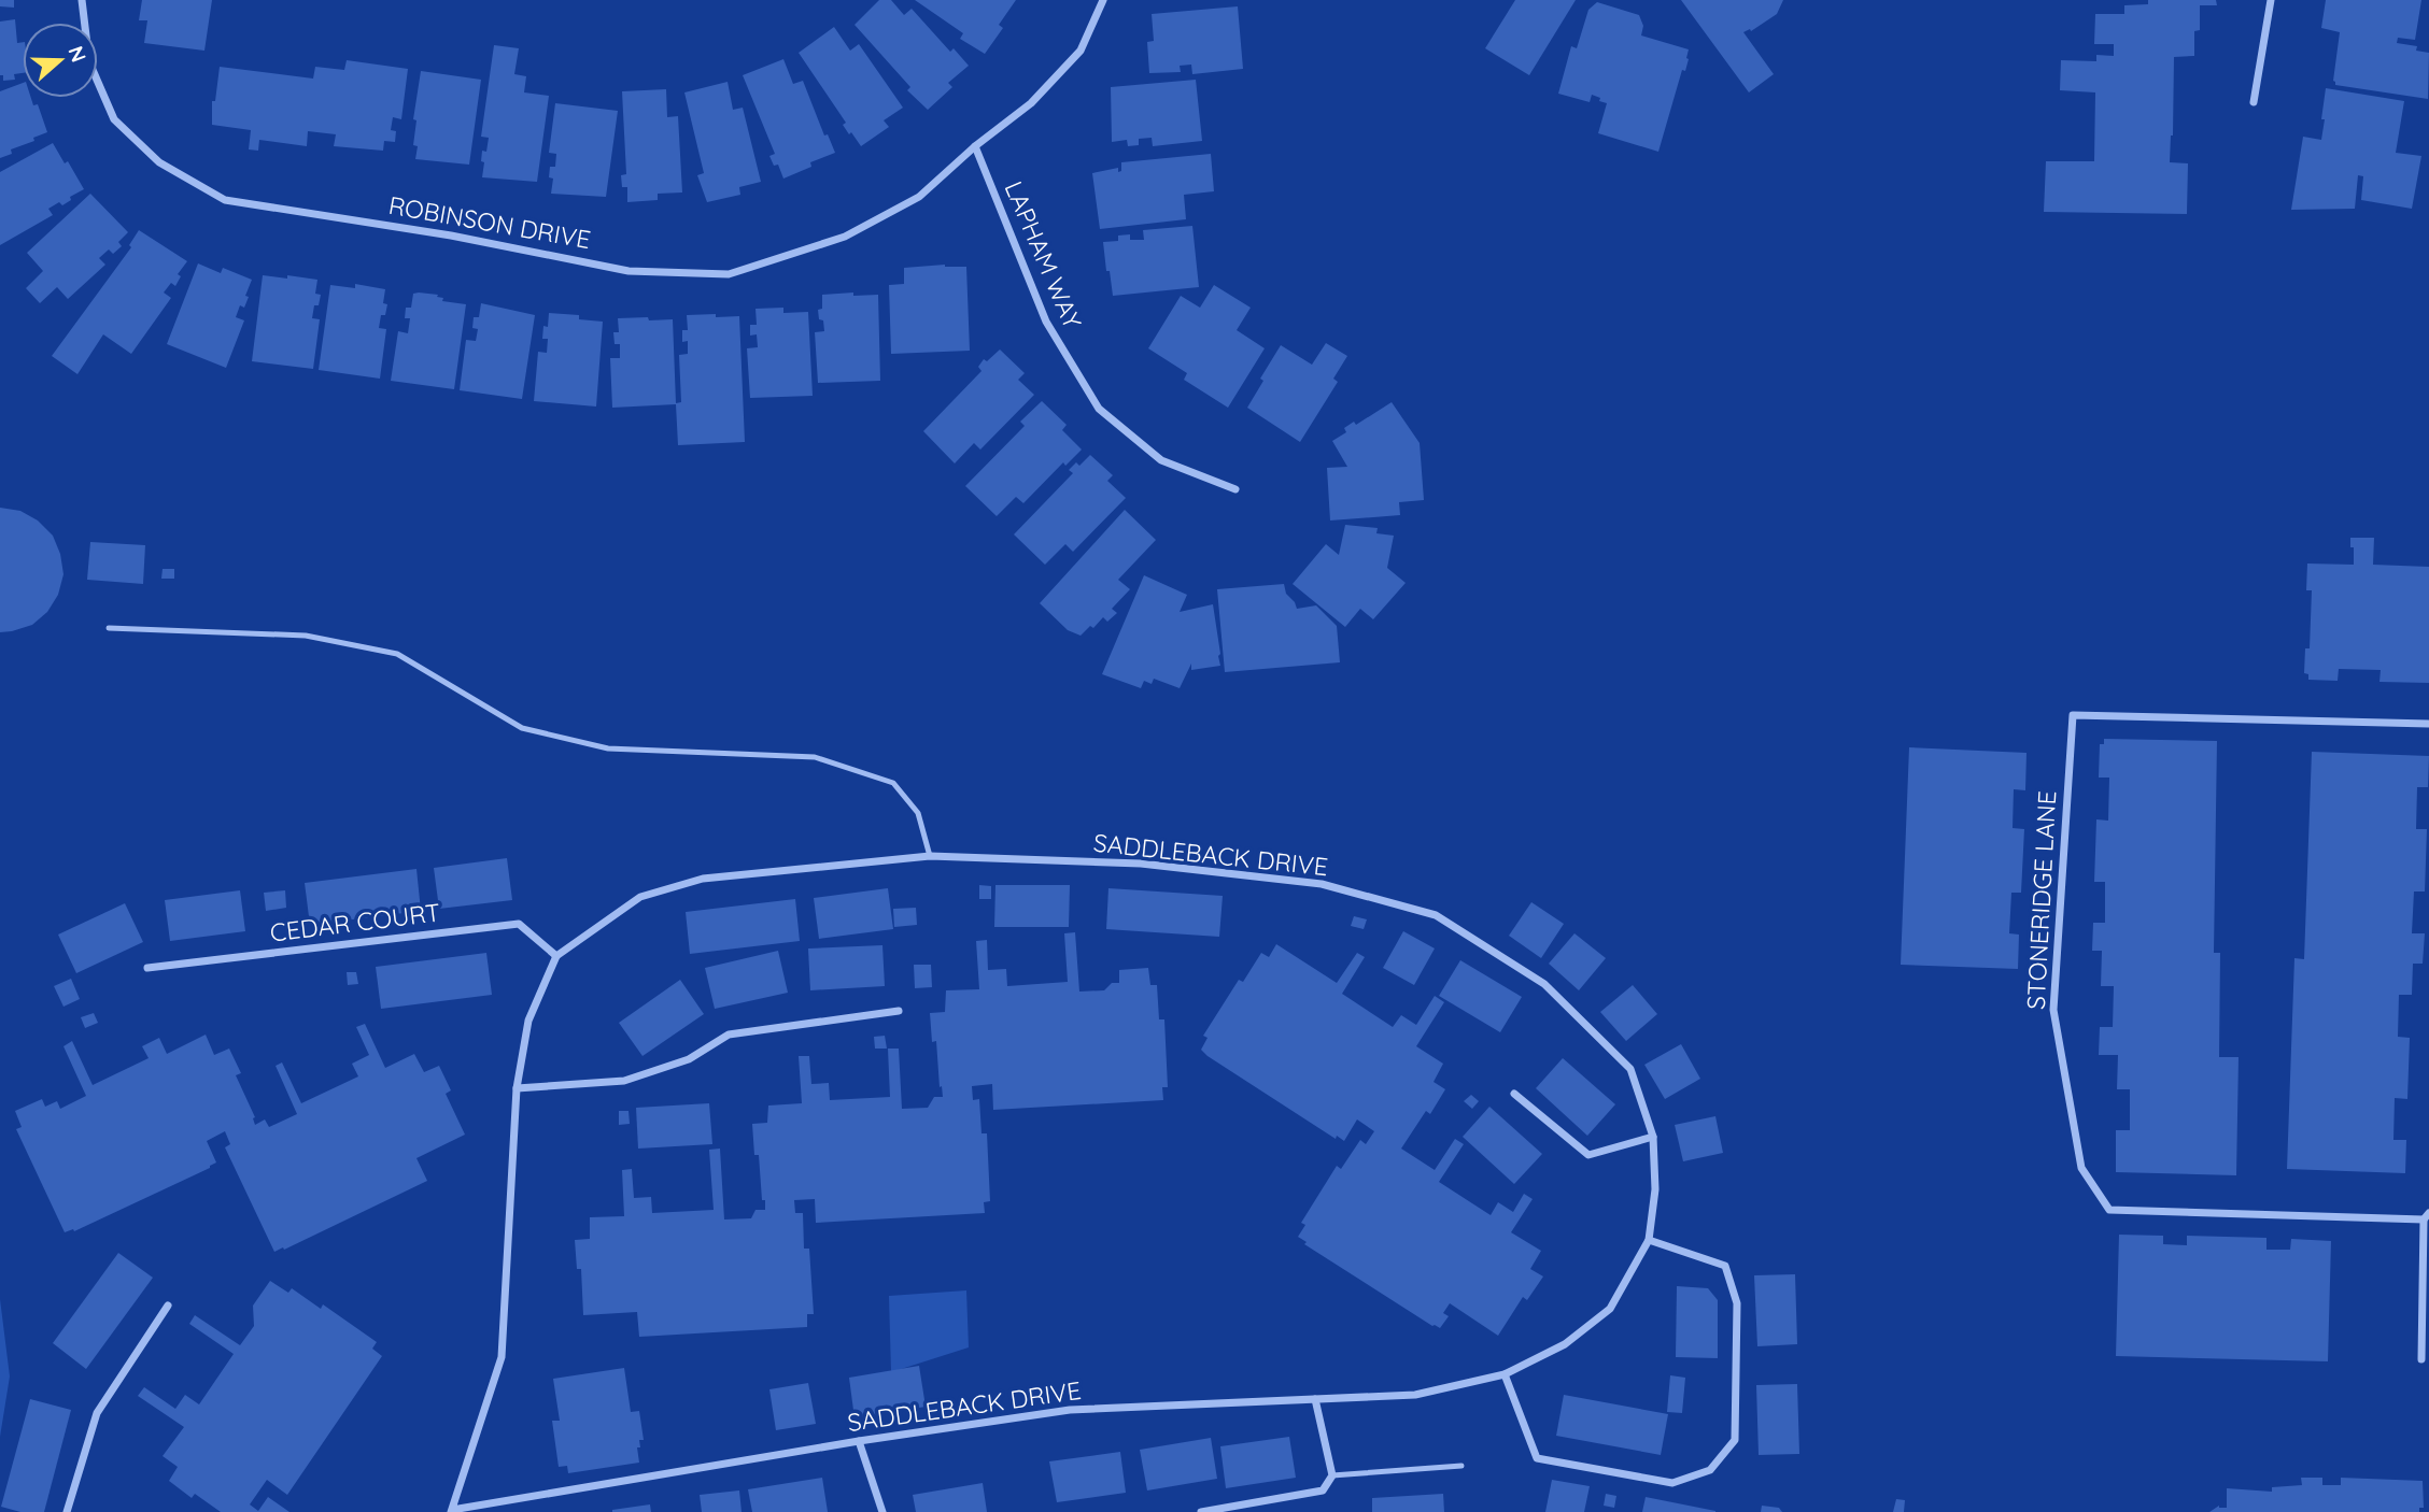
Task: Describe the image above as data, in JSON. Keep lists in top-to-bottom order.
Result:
{
  "streets": {
    "street": [
      "ROBINSON DRIVE",
      "LAPHAM WAY",
      "SADDLEBACK DRIVE",
      "STONERIDGE LANE",
      "CEDAR COURT"
    ]
  },
  "crossings": [
    ["ROBINSON DRIVE", "LAPHAM WAY"],
    ["SADDLEBACK DRIVE", "CEDAR COURT"]
  ],
  "north": "right"
}
